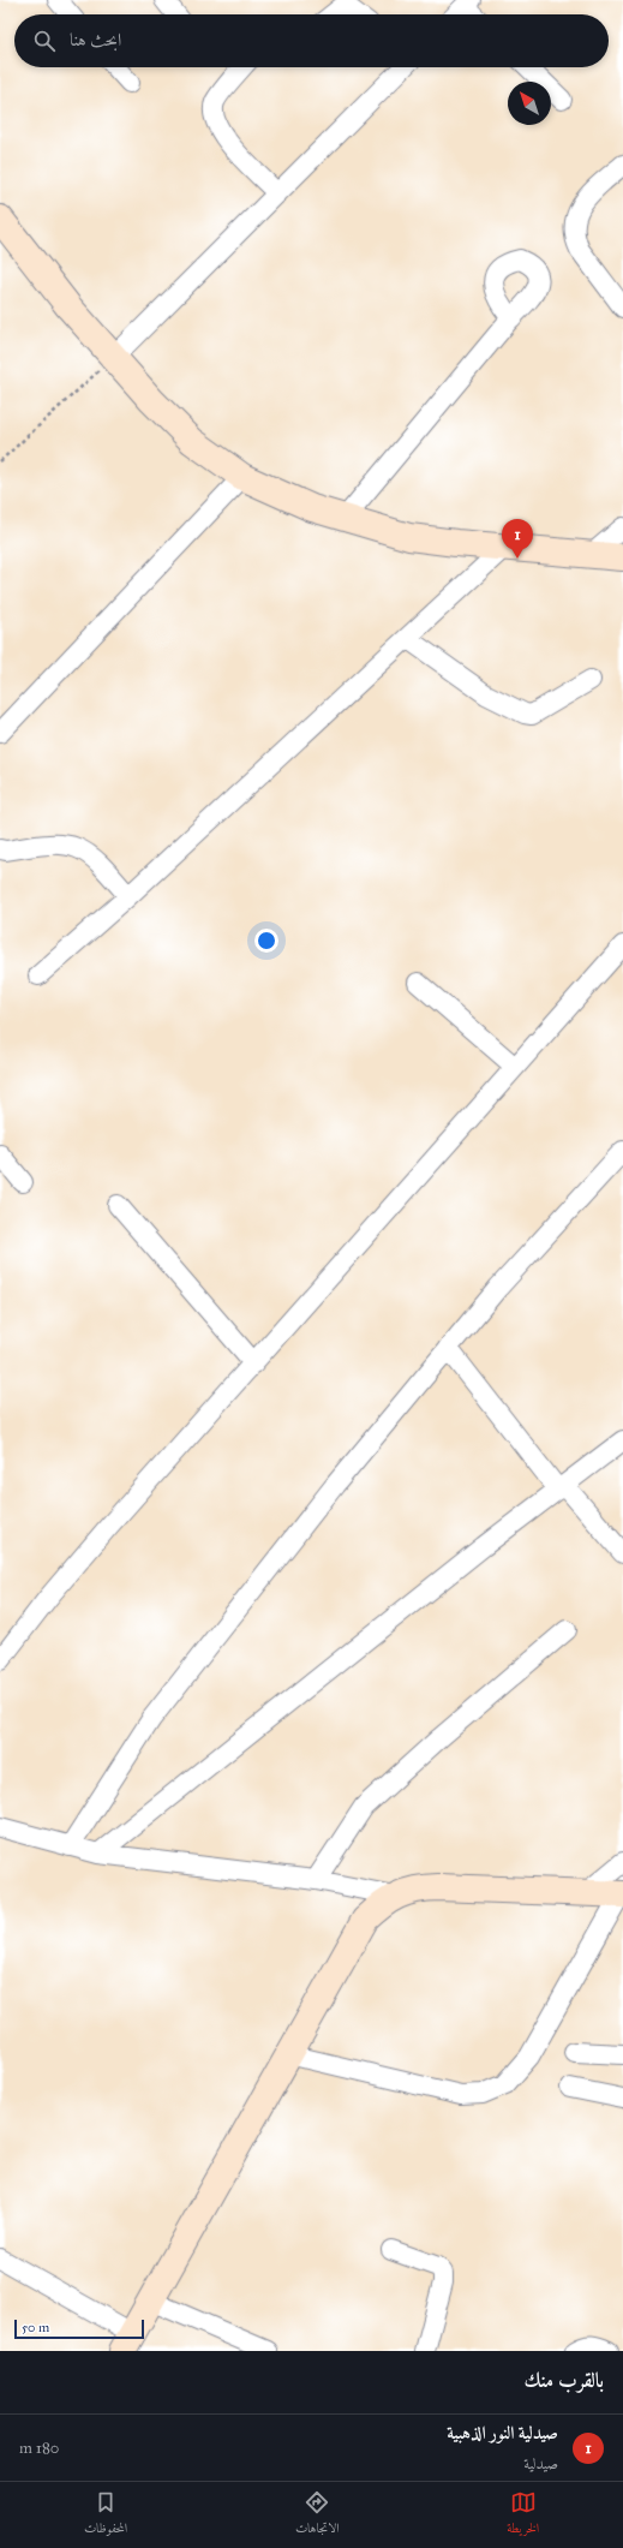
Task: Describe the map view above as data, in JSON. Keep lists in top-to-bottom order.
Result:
{
  "scale_bar": "50 m",
  "north": "top left",
  "page": {
    "search": "ابحث هنا",
    "pins": "1",
    "scale": "50 m",
    "heading": "بالقرب منك",
    "list": [
      {
        "mark": "1",
        "name": "صيدلية النور الذهبية",
        "note": "صيدلية",
        "value": "180 m"
      }
    ],
    "nav": ["الخريطة", "الاتجاهات", "المحفوظات"]
  }
}
